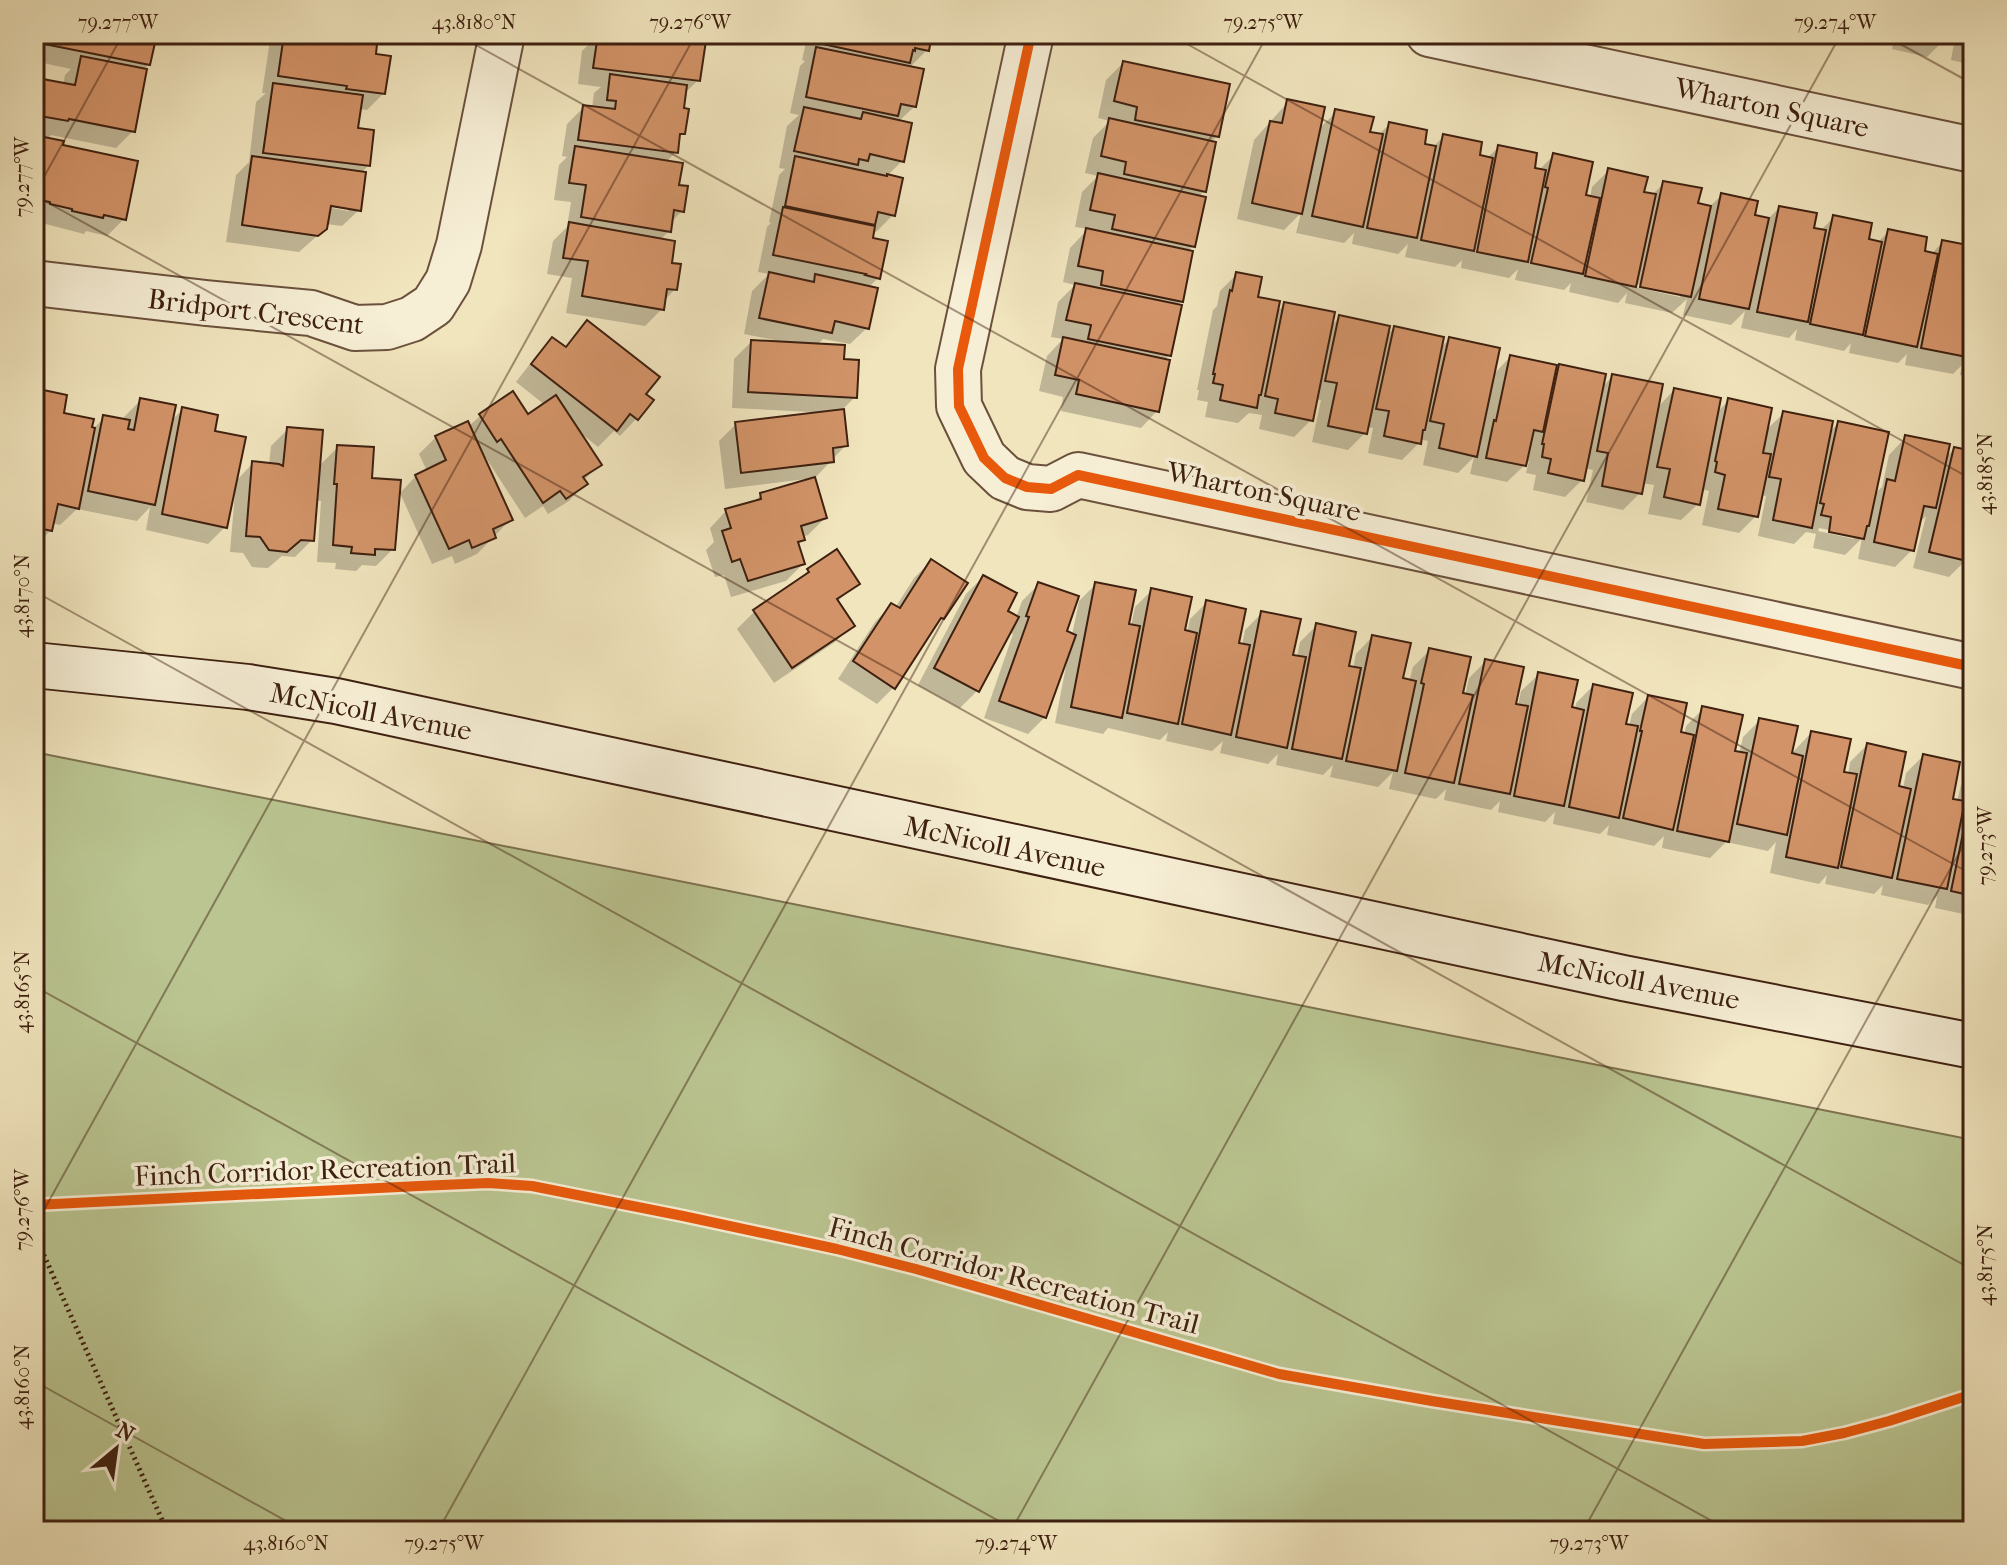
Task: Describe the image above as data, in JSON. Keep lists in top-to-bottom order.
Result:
{
  "streets": {
    "street": ["Wharton Square", "Bridport Crescent", "McNicoll Avenue"],
    "cycle path": ["Finch Corridor Recreation Trail"]
  },
  "north": "top right",
  "coordinates": [
    "79.277°W",
    "43.8180°N",
    "79.276°W",
    "79.275°W",
    "79.274°W",
    "43.8185°N",
    "43.8170°N",
    "79.273°W",
    "43.8165°N",
    "43.8175°N",
    "43.8160°N"
  ]
}
